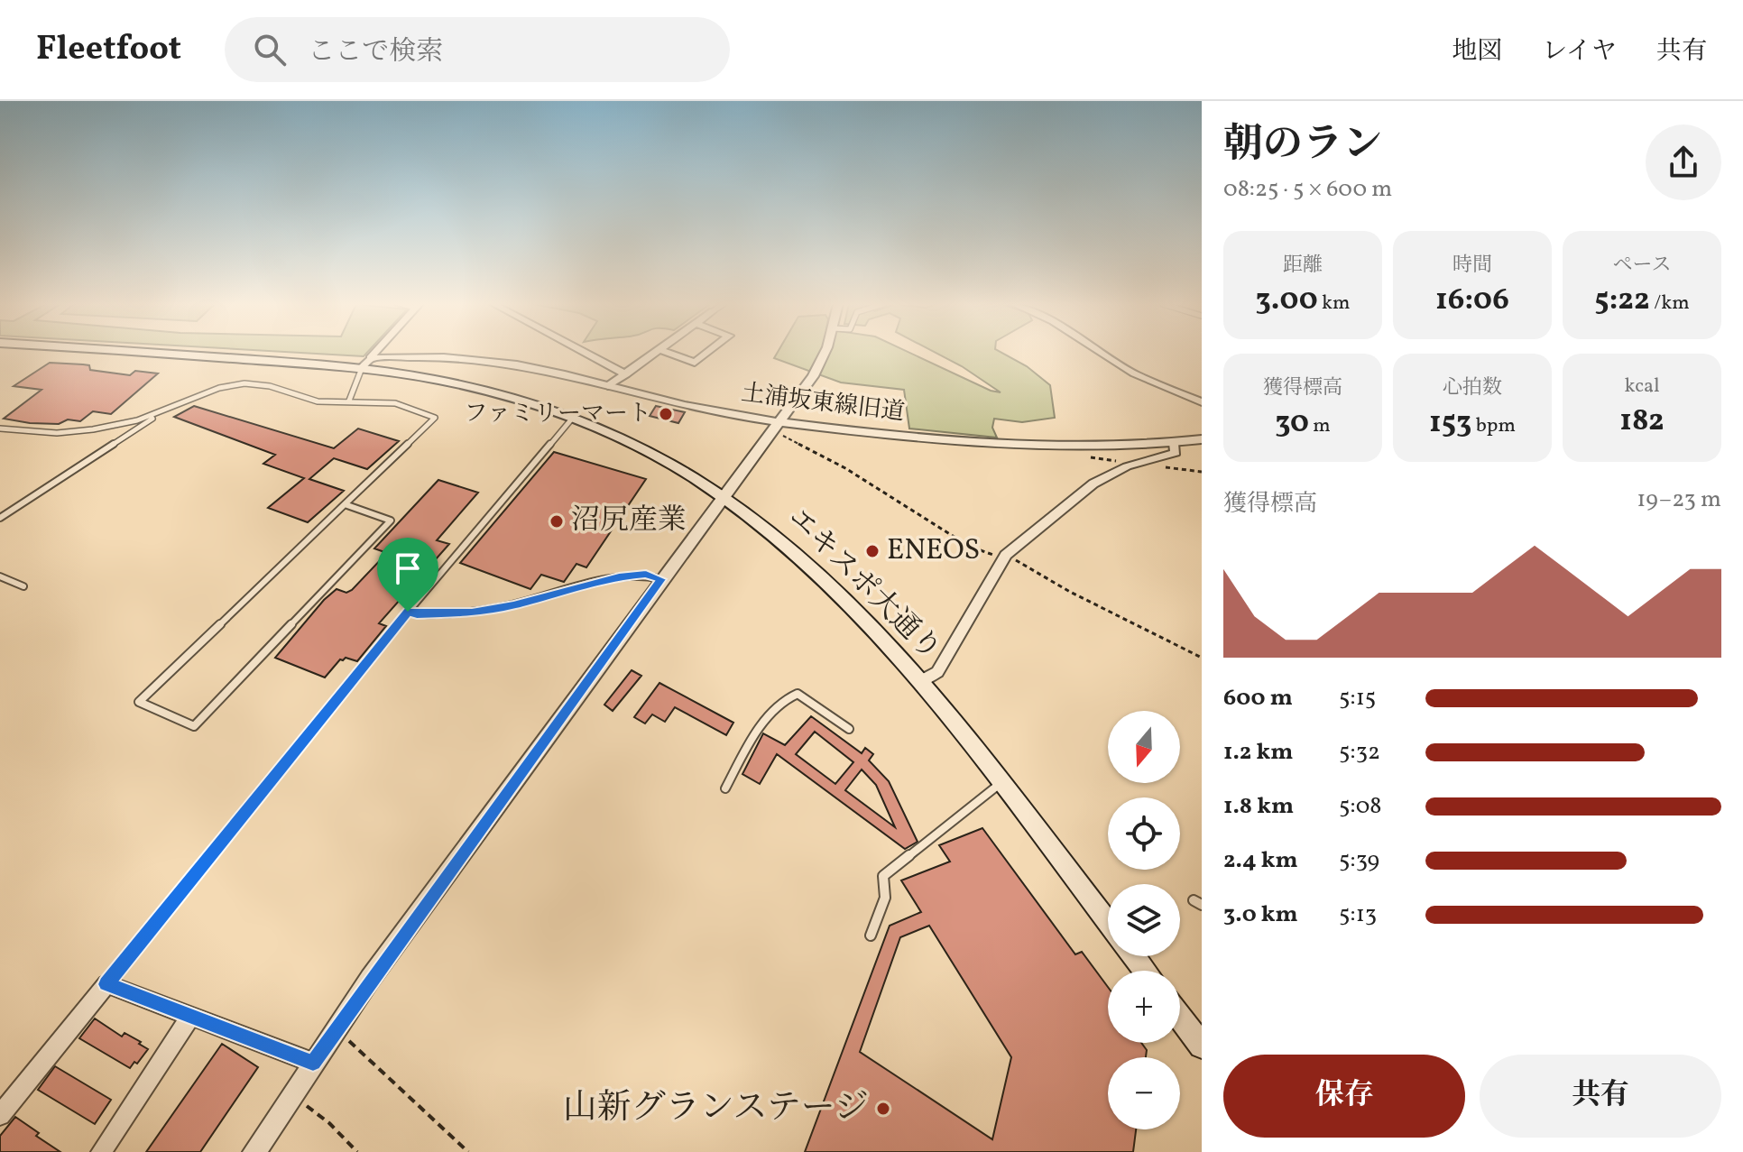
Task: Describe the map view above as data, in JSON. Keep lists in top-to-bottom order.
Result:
{
  "streets": {
    "main road": ["エキスポ大通り"],
    "street": ["土浦坂東線旧道"]
  },
  "crossings": [
    ["土浦坂東線旧道", "エキスポ大通り"]
  ],
  "places": [
    "ファミリーマート",
    "沼尻産業",
    "ENEOS",
    "山新グランステージ"
  ],
  "north": "bottom",
  "page": {
    "header": "Fleetfoot",
    "search": "ここで検索",
    "nav": ["地図", "レイヤ", "共有"],
    "heading": ["朝のラン", "08:25 · 5 × 600 m"],
    "stats": [
      ["距離", "3.00 km"],
      ["時間", "16:06"],
      ["ペース", "5:22 /km"],
      ["獲得標高", "30 m"],
      ["心拍数", "153 bpm"],
      ["kcal", "182"]
    ],
    "chart": ["獲得標高", "19–23 m"],
    "list": [
      {
        "name": "600 m",
        "note": "5:15"
      },
      {
        "name": "1.2 km",
        "note": "5:32"
      },
      {
        "name": "1.8 km",
        "note": "5:08"
      },
      {
        "name": "2.4 km",
        "note": "5:39"
      },
      {
        "name": "3.0 km",
        "note": "5:13"
      }
    ],
    "map_buttons": ["+", "−"],
    "buttons": ["保存", "共有"]
  }
}
